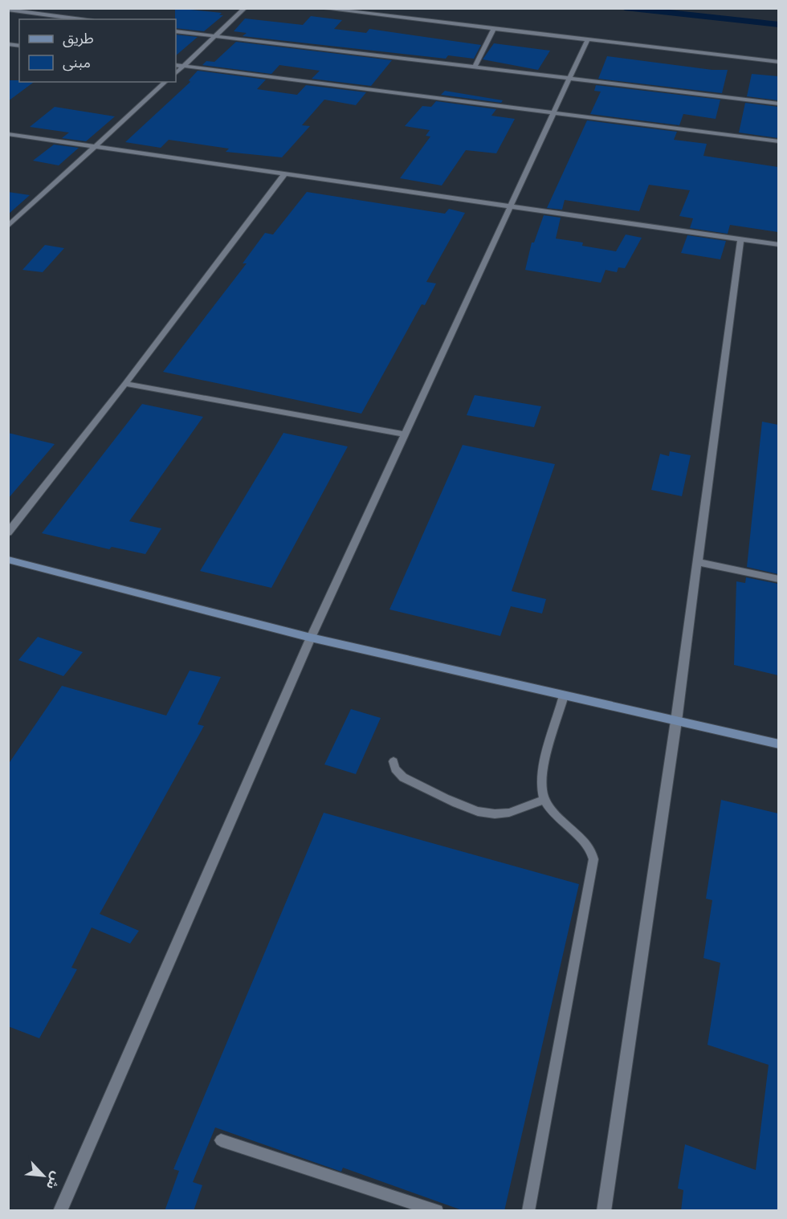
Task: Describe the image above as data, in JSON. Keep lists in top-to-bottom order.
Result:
{
  "legend": ["طريق", "مبنى"],
  "north": "bottom right"
}
